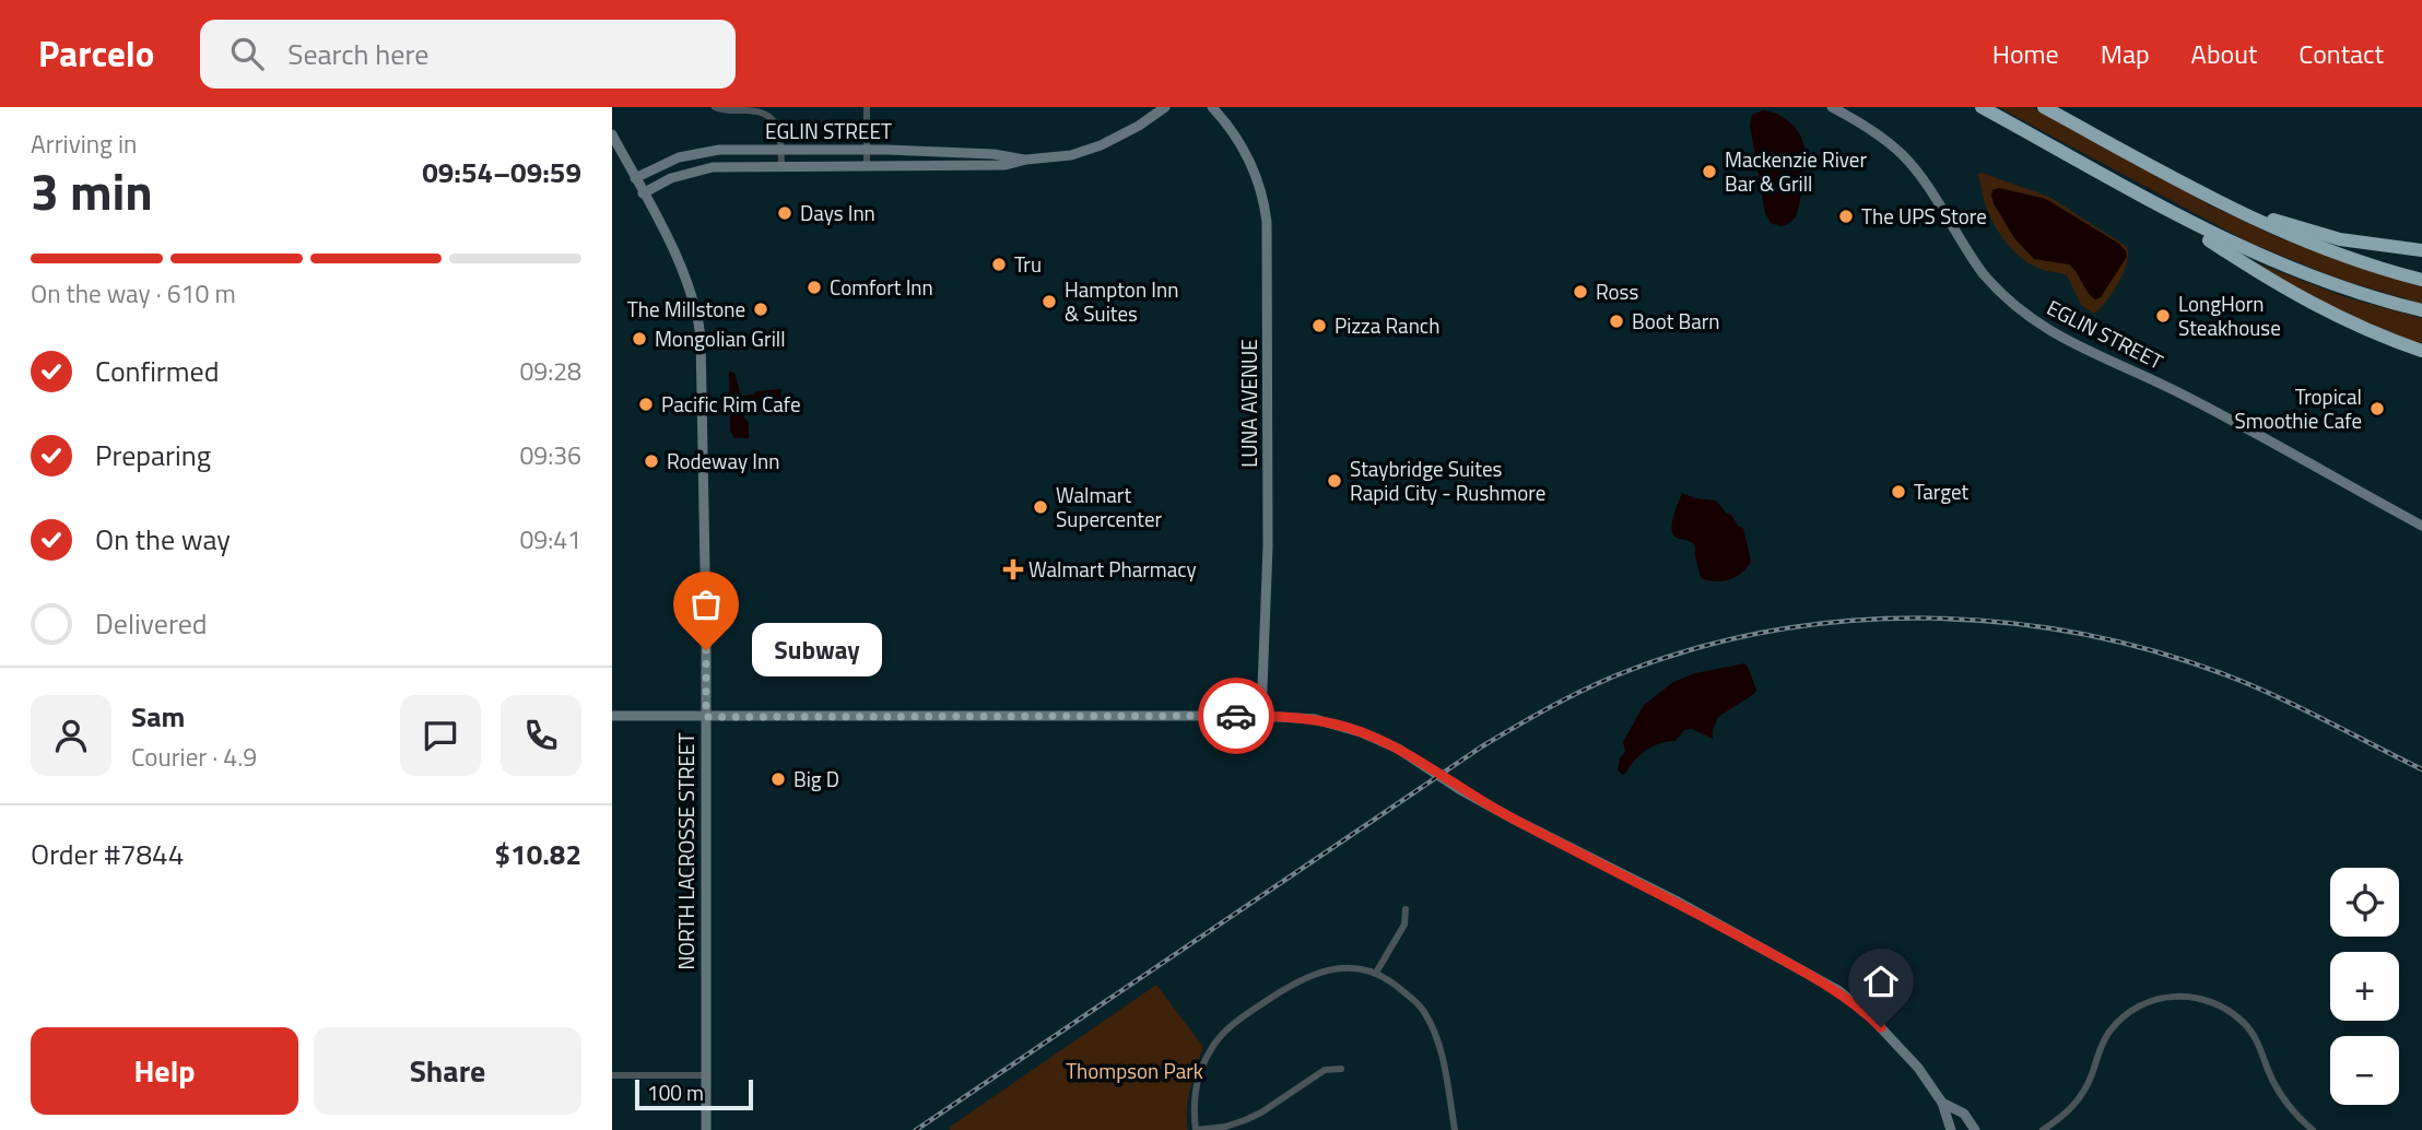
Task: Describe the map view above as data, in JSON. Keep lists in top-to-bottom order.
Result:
{
  "streets": {
    "main road": ["EGLIN STREET", "LUNA AVENUE", "NORTH LACROSSE STREET"]
  },
  "crossings": [
    ["EGLIN STREET", "NORTH LACROSSE STREET"]
  ],
  "parks": ["Thompson Park"],
  "places": {
    "other": [
      "Mackenzie River Bar & Grill",
      "Days Inn",
      "The UPS Store",
      "Tru",
      "Comfort Inn",
      "Ross",
      "Hampton Inn & Suites",
      "The Millstone",
      "LongHorn Steakhouse",
      "Boot Barn",
      "Pizza Ranch",
      "Mongolian Grill",
      "Pacific Rim Cafe",
      "Tropical Smoothie Cafe",
      "Rodeway Inn",
      "Staybridge Suites Rapid City - Rushmore",
      "Target",
      "Walmart Supercenter",
      "Subway",
      "Big D"
    ],
    "health": ["Walmart Pharmacy"]
  },
  "scale_bar": "100 m",
  "page": {
    "header": "Parcelo",
    "search": "Search here",
    "nav": [
      "Home",
      "Map",
      "About",
      "Contact"
    ],
    "heading": ["3 min", "Arriving in", "09:54–09:59"],
    "panel": [
      "Sam",
      "Courier · 4.9",
      "Order #7844",
      "$10.82"
    ],
    "bar": "On the way · 610 m",
    "list": [
      ["Confirmed", "09:28"],
      ["Preparing", "09:36"],
      ["On the way", "09:41"],
      "Delivered"
    ],
    "bubble": "Subway",
    "map_buttons": ["+", "−"],
    "buttons": ["Help", "Share"],
    "scale": "100 m"
  }
}
